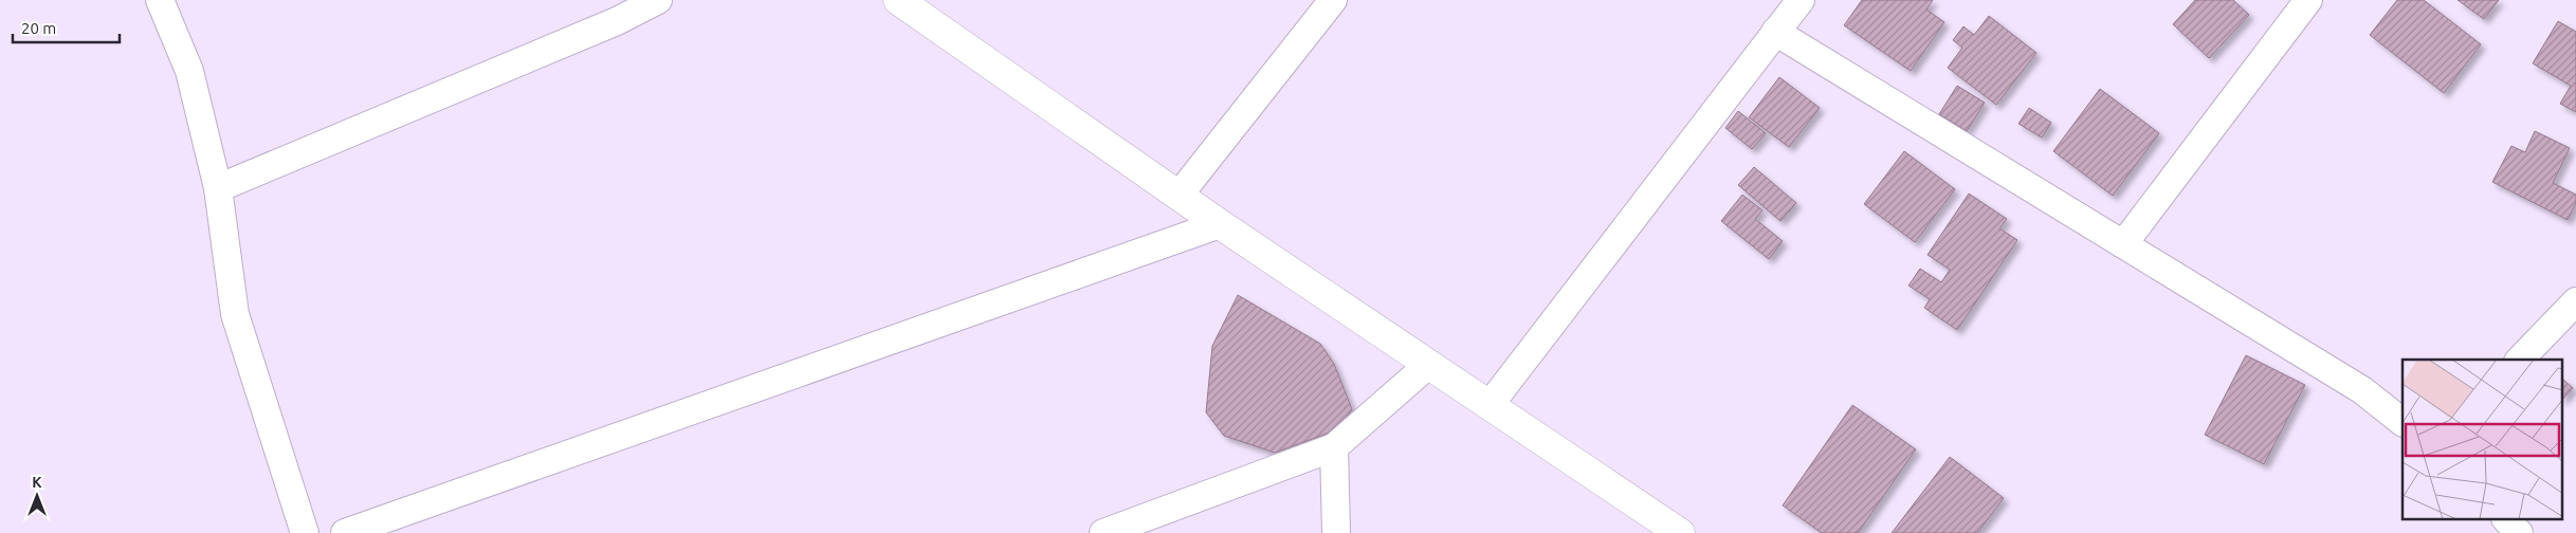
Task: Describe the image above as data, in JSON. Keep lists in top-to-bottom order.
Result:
{
  "scale_bar": "20 m",
  "north": "top"
}
